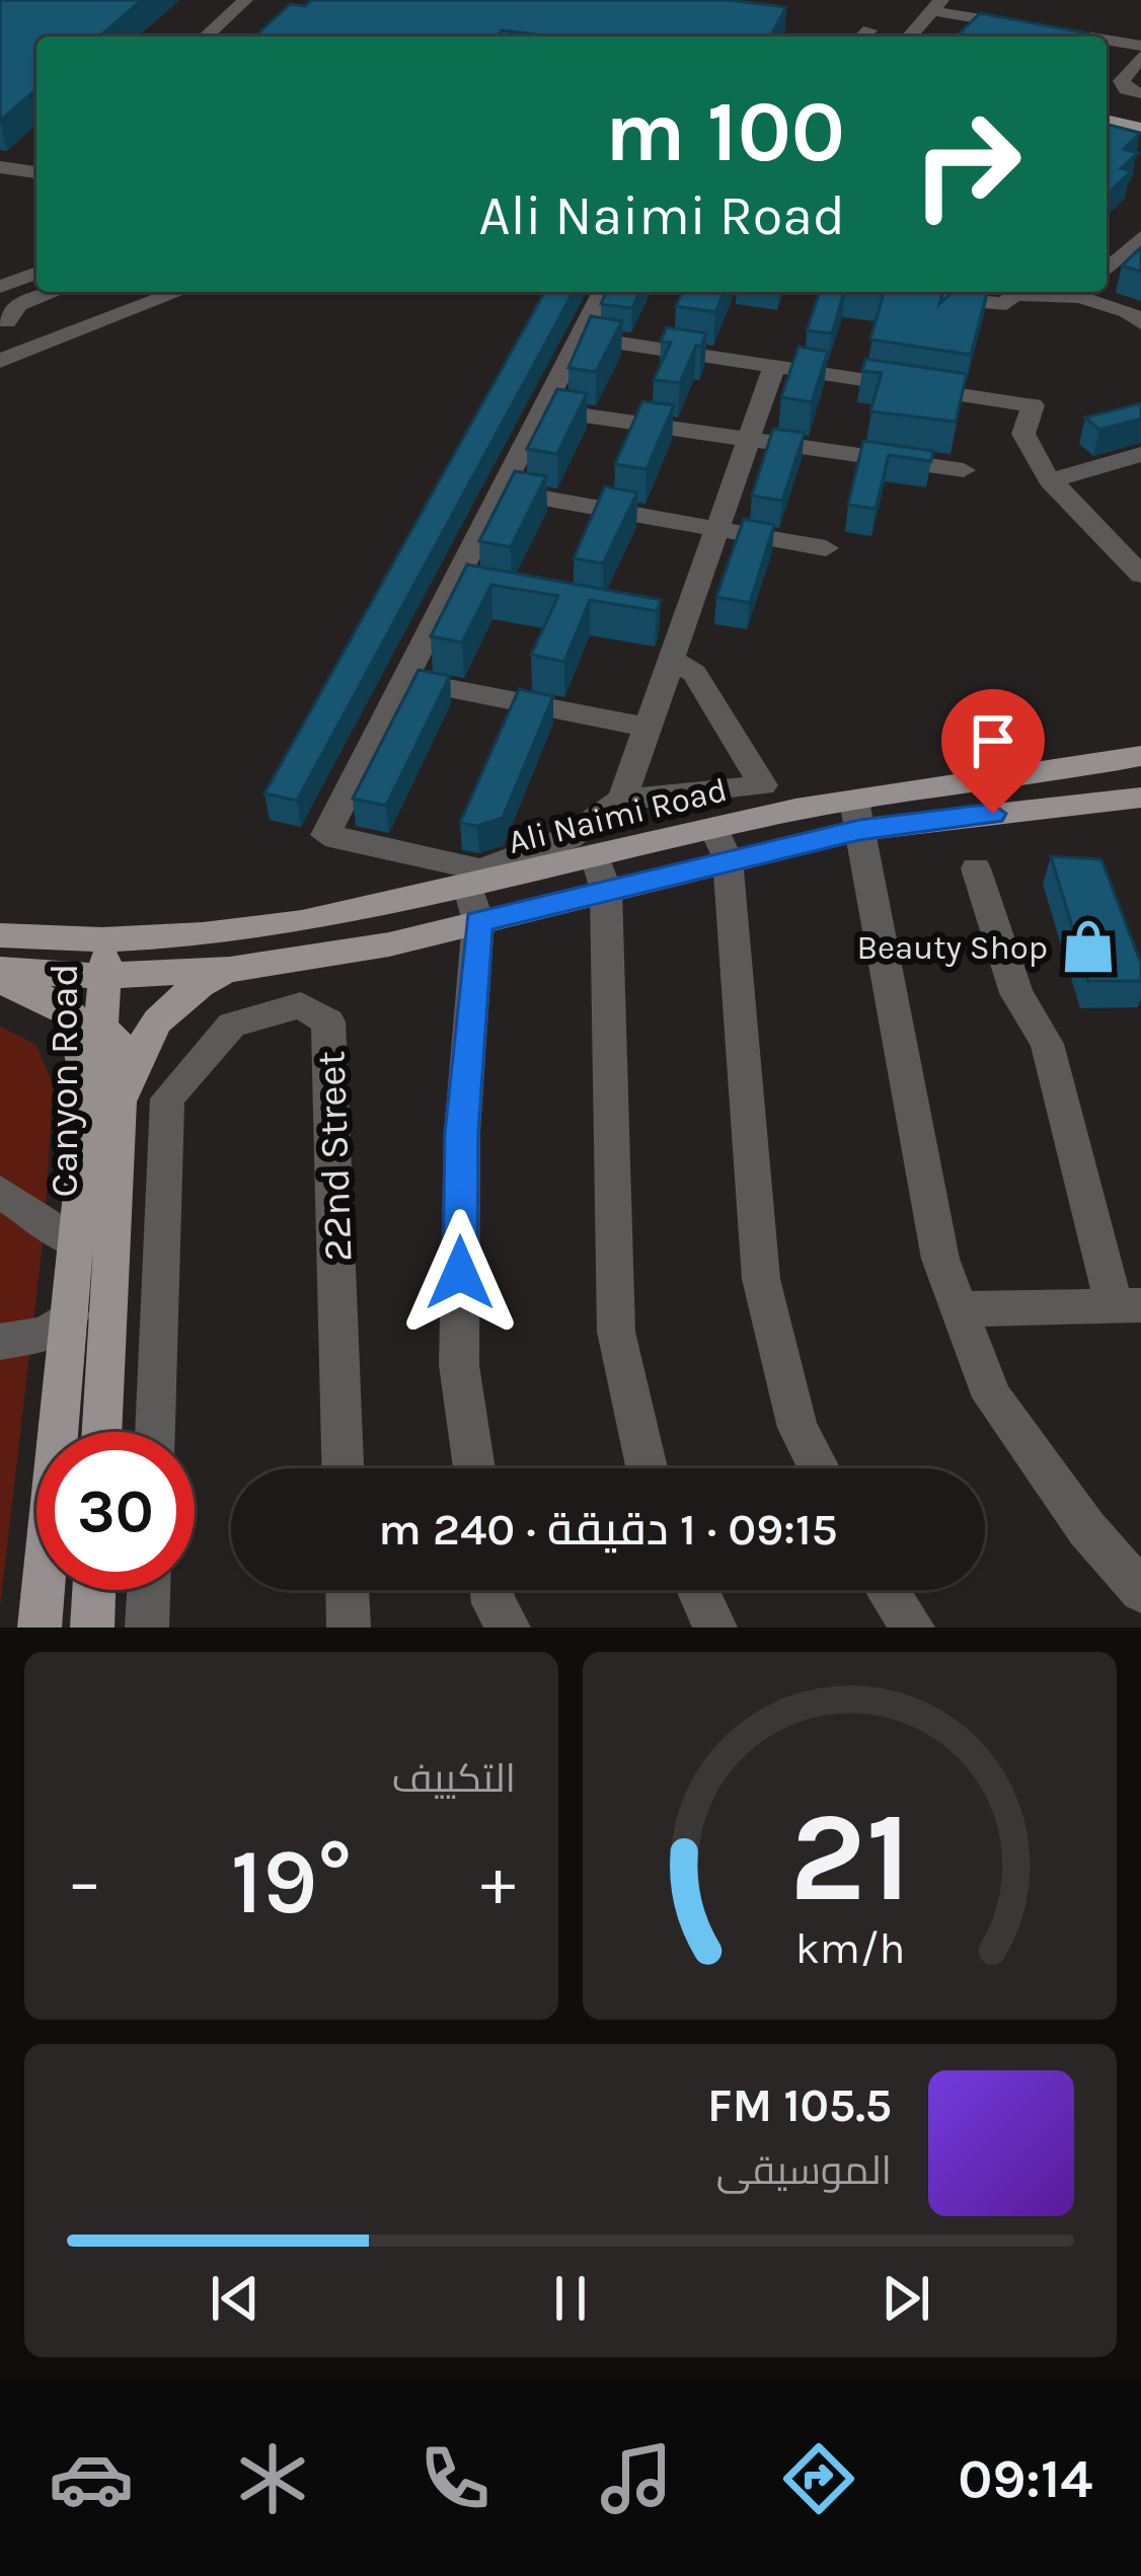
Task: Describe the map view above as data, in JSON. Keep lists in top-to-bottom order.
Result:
{
  "streets": {
    "main road": ["Ali Naimi Road", "Canyon Road"],
    "street": ["22nd Street"]
  },
  "crossings": [
    ["Ali Naimi Road", "Canyon Road"]
  ],
  "places": {
    "shop": ["Beauty Shop"]
  },
  "page": {
    "turn": ["100 m", "Ali Naimi Road"],
    "limit": "30",
    "trip": "09:15 · 1 دقيقة · 240 m",
    "tile": "التكييف",
    "heat": ["−", "19°", "+"],
    "song": ["105.5 FM", "الموسيقى"],
    "tabs": "09:14",
    "gauge": ["21", "km/h"]
  }
}
